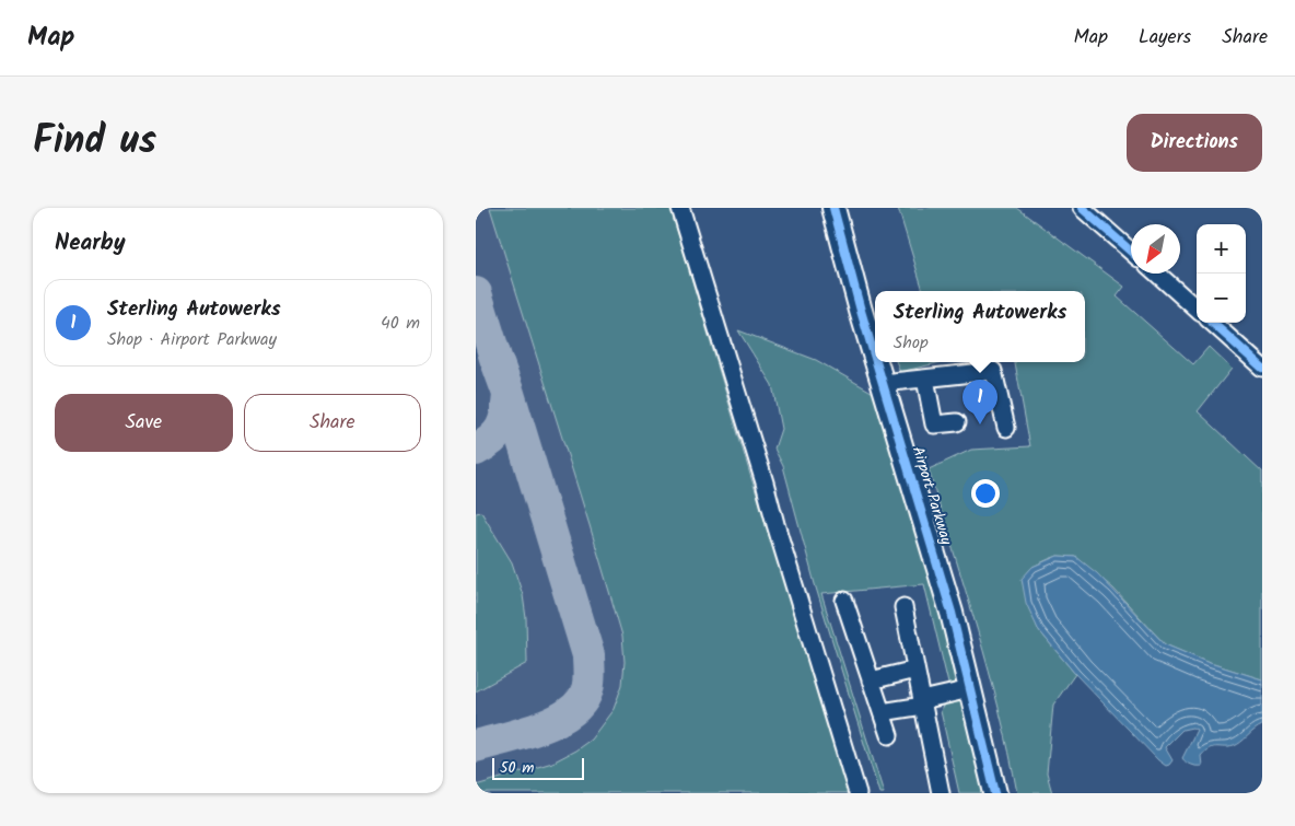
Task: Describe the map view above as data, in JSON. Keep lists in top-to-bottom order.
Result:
{
  "streets": {
    "main road": ["Airport Parkway"]
  },
  "scale_bar": "50 m",
  "north": "bottom left",
  "page": {
    "header": "Map",
    "nav": ["Map", "Layers", "Share"],
    "title": "Find us",
    "buttons": [
      "Directions",
      ["Save", "Share"]
    ],
    "heading": "Nearby",
    "map_buttons": ["+", "−"],
    "list": [
      {
        "mark": "1",
        "name": "Sterling Autowerks",
        "note": "Shop · Airport Parkway",
        "value": "40 m"
      }
    ],
    "popup": ["Sterling Autowerks", "Shop"],
    "pins": "1",
    "scale": "50 m"
  }
}
